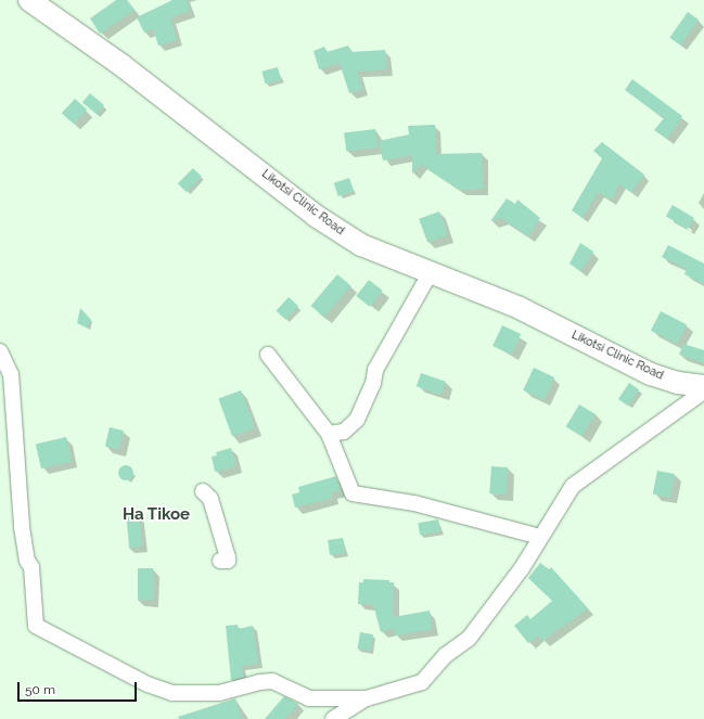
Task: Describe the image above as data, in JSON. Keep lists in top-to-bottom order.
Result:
{
  "streets": {
    "street": ["Likotsi Clinic Road"]
  },
  "districts": ["Ha Tikoe"],
  "scale_bar": "50 m"
}
